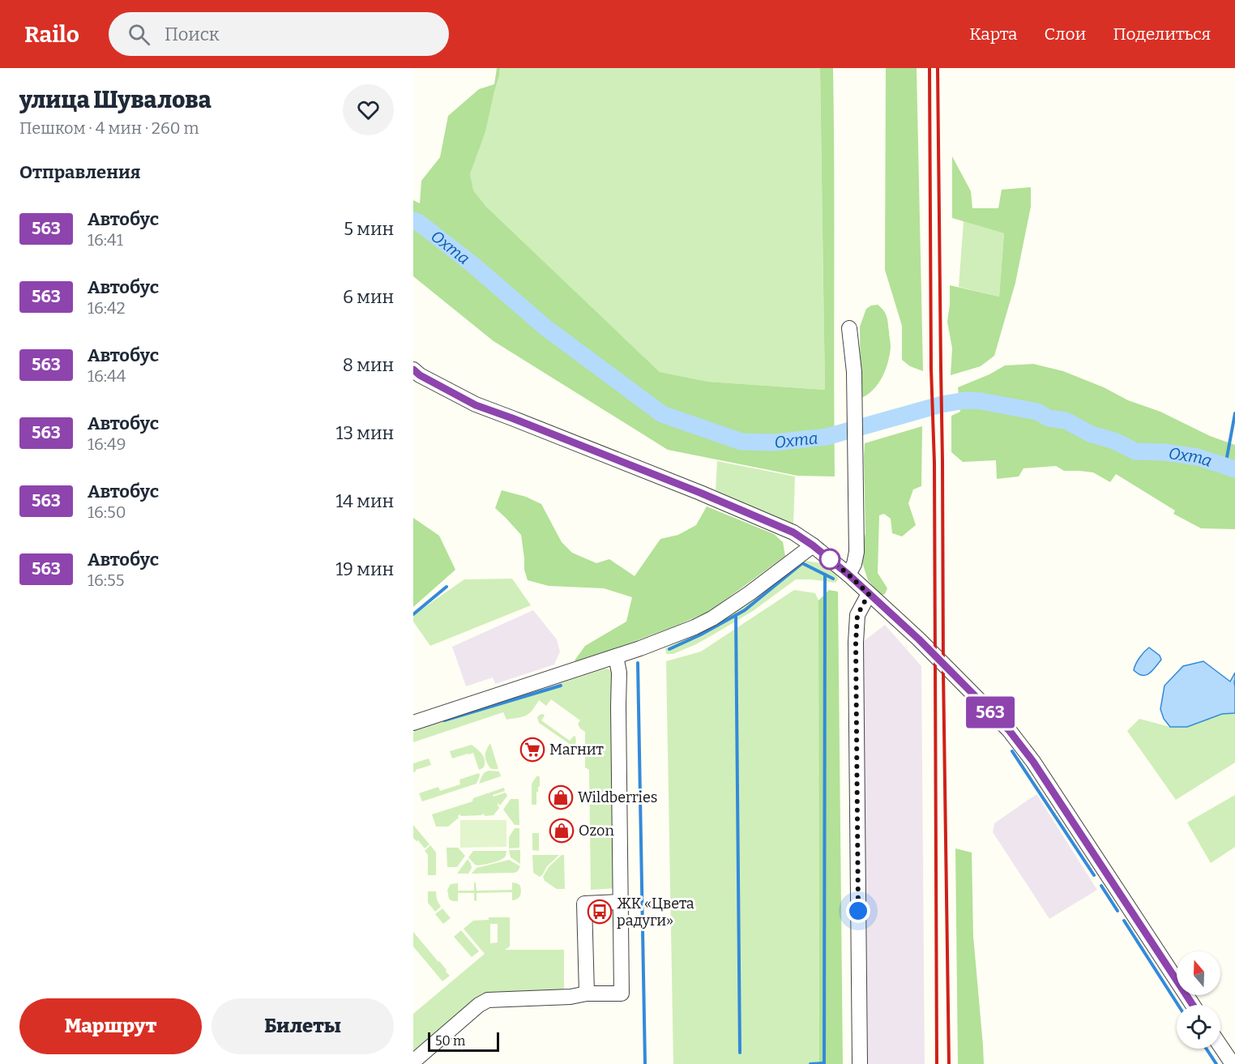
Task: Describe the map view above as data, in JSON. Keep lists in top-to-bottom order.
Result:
{
  "water": ["Охта"],
  "places": {
    "supermarket": ["Магнит"],
    "shop": ["Wildberries", "Ozon"],
    "bus stop": ["ЖК «Цвета радуги»"]
  },
  "lines": ["bus line 563"],
  "scale_bar": "50 m",
  "north": "top",
  "page": {
    "header": "Railo",
    "search": "Поиск",
    "nav": ["Карта", "Слои", "Поделиться"],
    "heading": [
      ["улица Шувалова", "Пешком · 4 мин · 260 m"],
      "Отправления"
    ],
    "on_map": "563",
    "list": [
      {
        "mark": "563",
        "name": "Автобус",
        "note": "16:41",
        "value": "5 мин"
      },
      {
        "mark": "563",
        "name": "Автобус",
        "note": "16:42",
        "value": "6 мин"
      },
      {
        "mark": "563",
        "name": "Автобус",
        "note": "16:44",
        "value": "8 мин"
      },
      {
        "mark": "563",
        "name": "Автобус",
        "note": "16:49",
        "value": "13 мин"
      },
      {
        "mark": "563",
        "name": "Автобус",
        "note": "16:50",
        "value": "14 мин"
      },
      {
        "mark": "563",
        "name": "Автобус",
        "note": "16:55",
        "value": "19 мин"
      }
    ],
    "buttons": ["Маршрут", "Билеты"],
    "scale": "50 m"
  }
}
